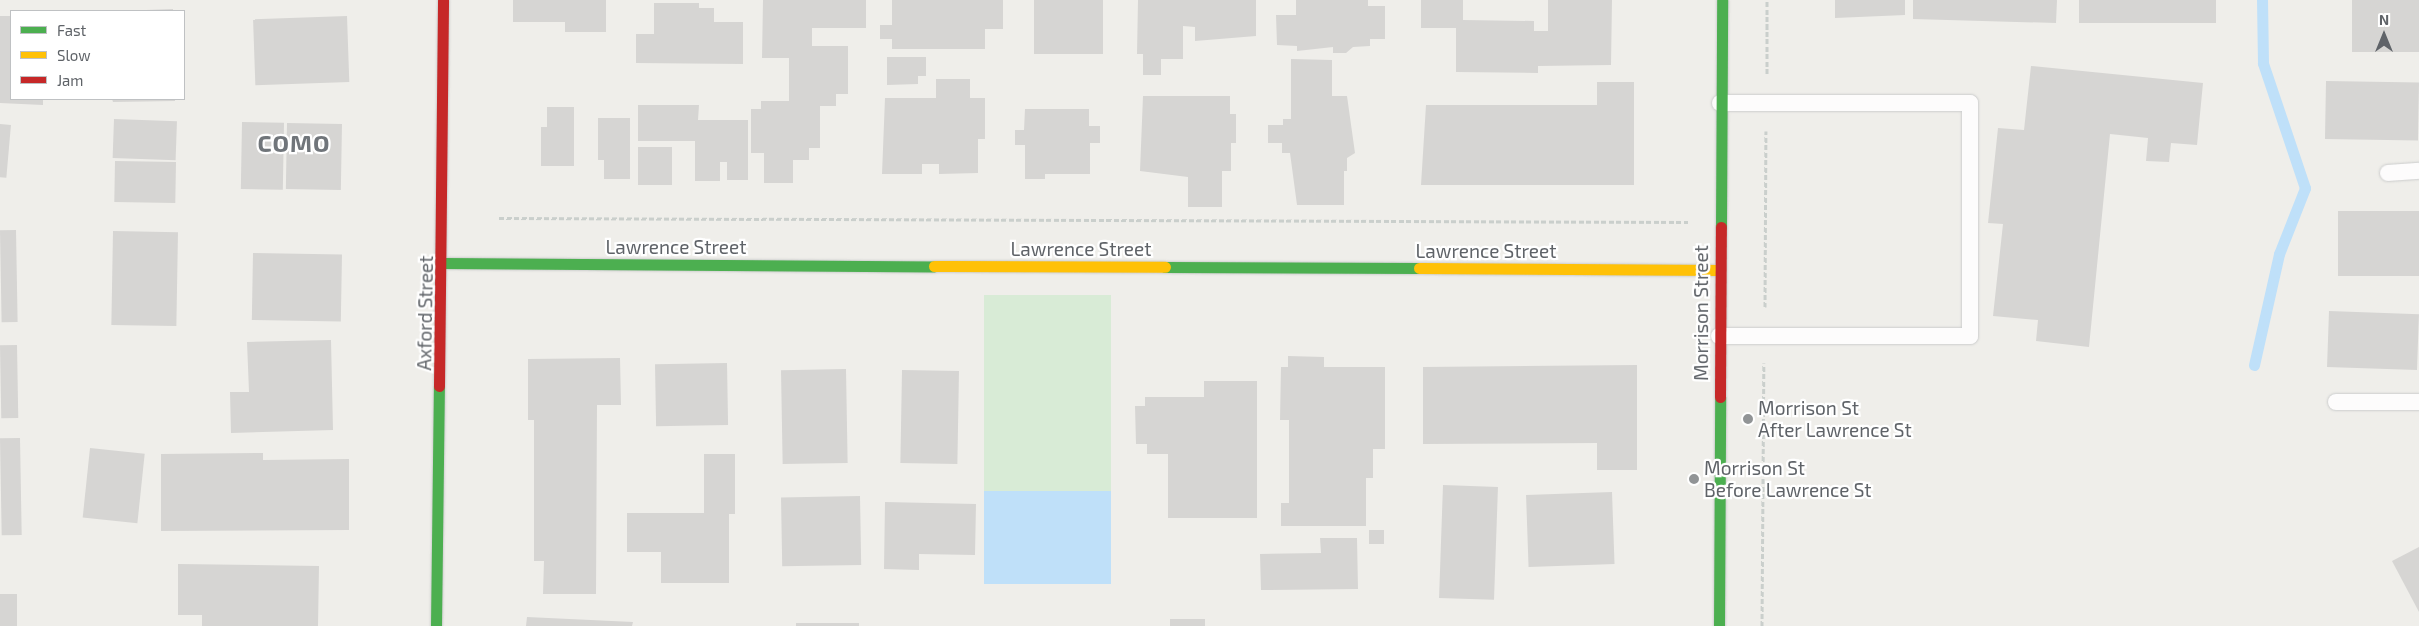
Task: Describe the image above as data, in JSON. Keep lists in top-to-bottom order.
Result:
{
  "streets": {
    "street": ["Lawrence Street", "Axford Street", "Morrison Street"]
  },
  "crossings": [
    ["Lawrence Street", "Axford Street"],
    ["Lawrence Street", "Morrison Street"]
  ],
  "districts": ["COMO"],
  "places": ["Morrison St After Lawrence St", "Morrison St Before Lawrence St"],
  "legend": ["Fast", "Slow", "Jam"],
  "north": "top"
}
